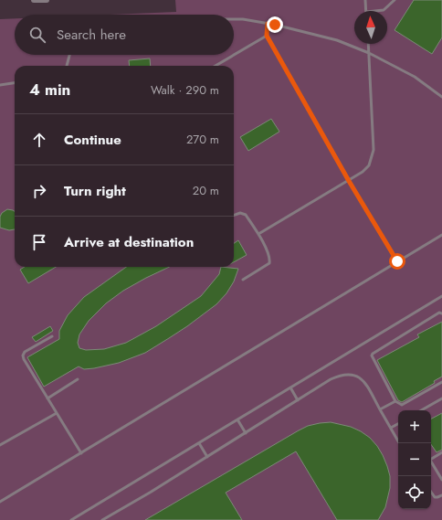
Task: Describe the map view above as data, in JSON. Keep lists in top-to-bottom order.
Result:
{
  "north": "top",
  "page": {
    "search": "Search here",
    "heading": ["4 min", "Walk · 290 m"],
    "list": [
      ["Continue", "270 m"],
      ["Turn right", "20 m"],
      "Arrive at destination"
    ],
    "map_buttons": ["+", "−"]
  }
}
